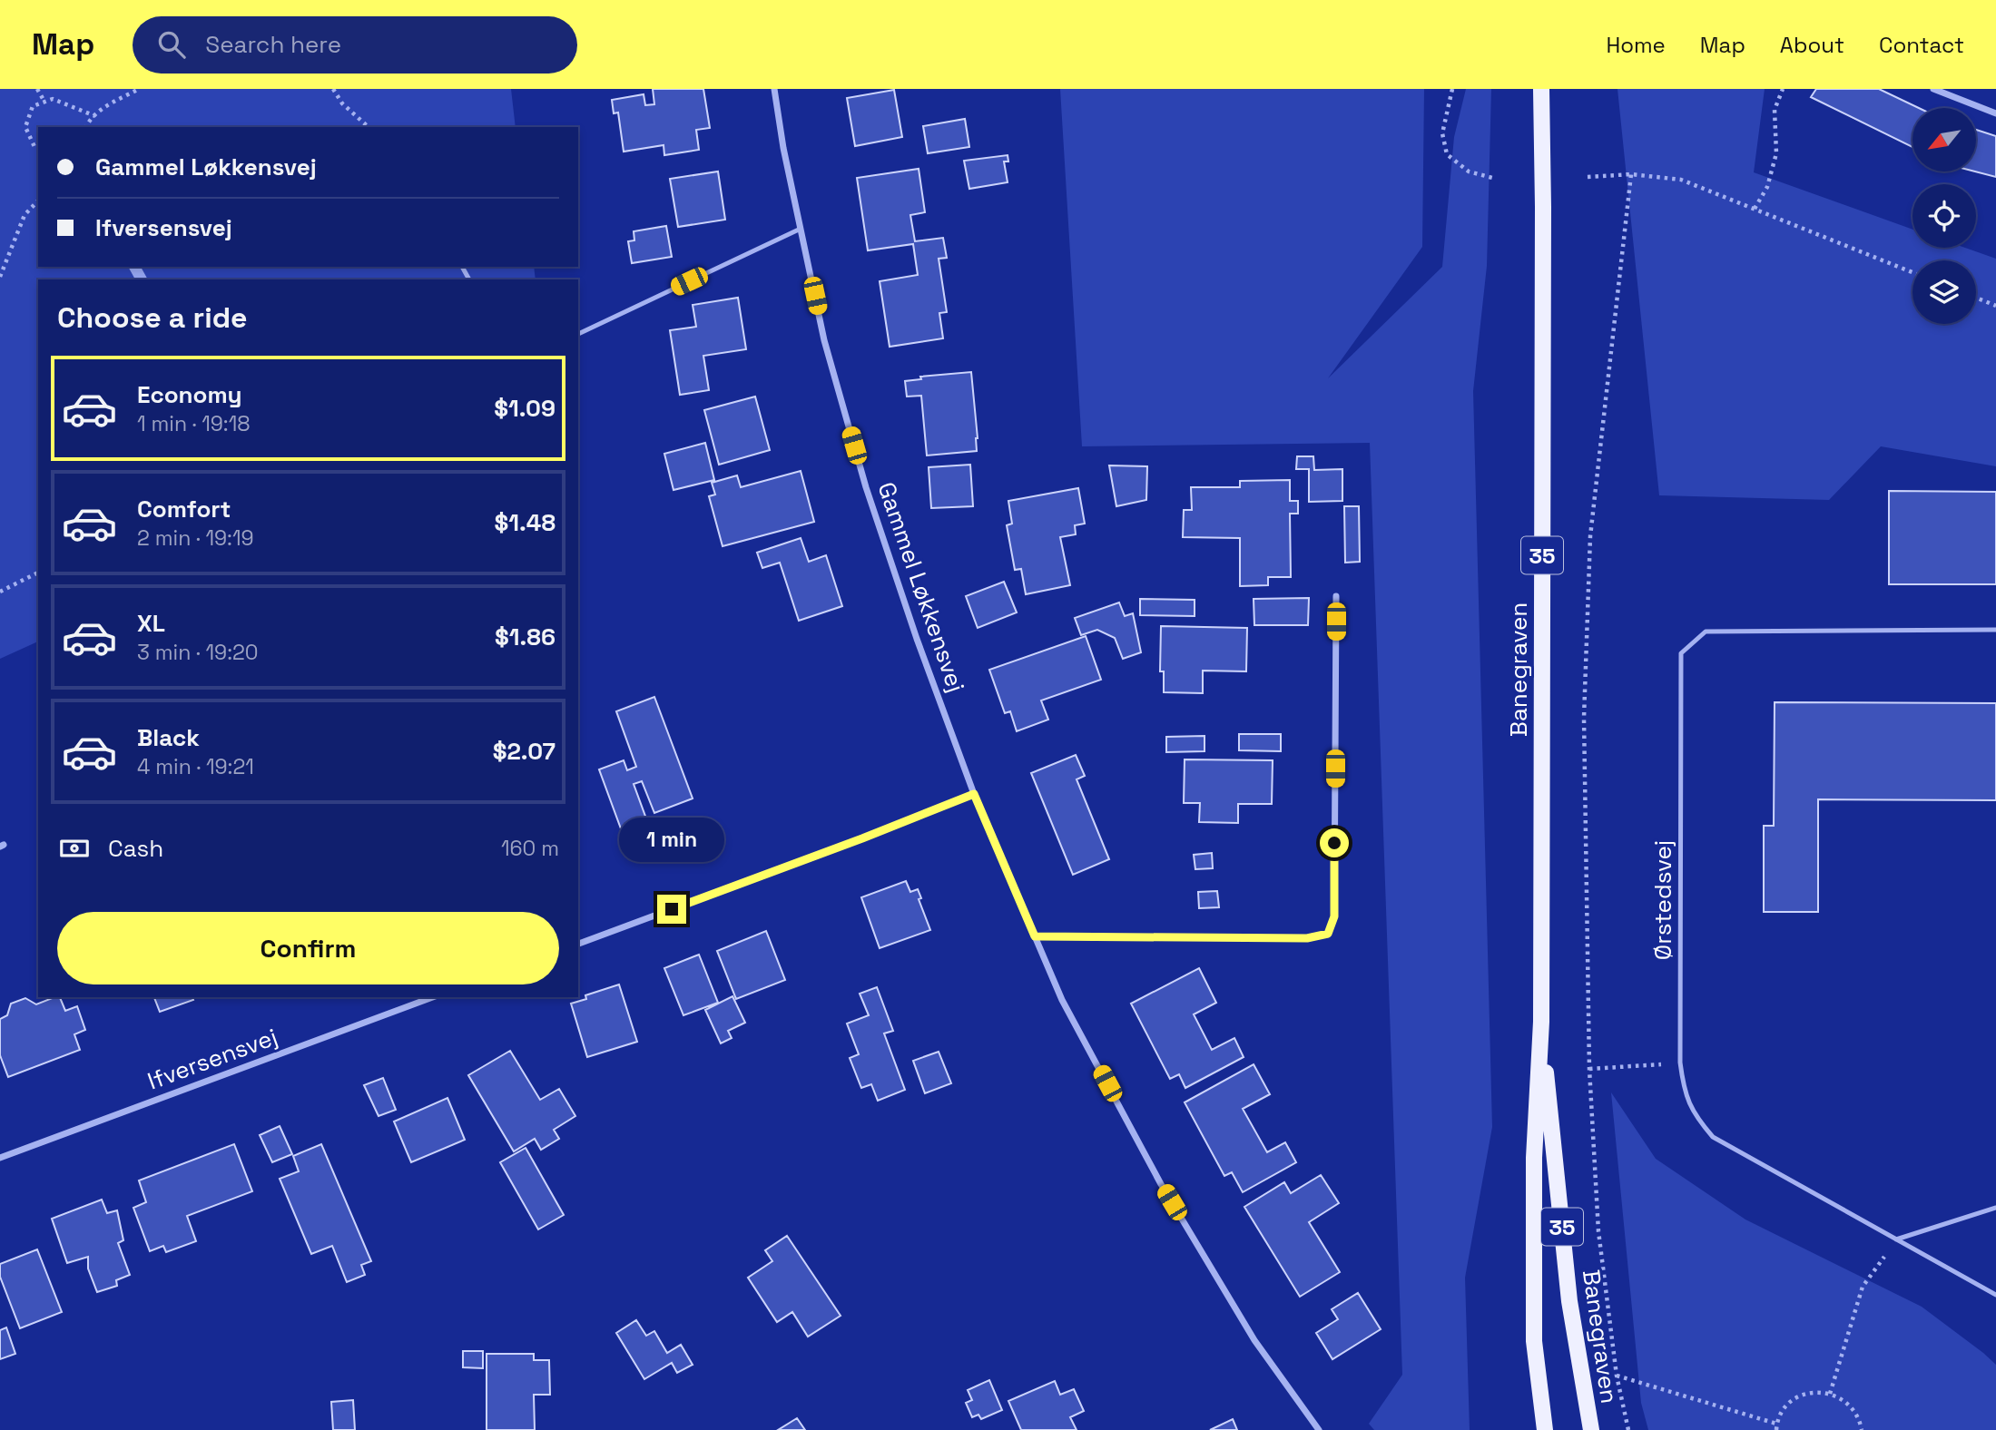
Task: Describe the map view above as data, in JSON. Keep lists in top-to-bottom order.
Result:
{
  "streets": {
    "main road": ["35", "Banegraven"],
    "street": ["Gammel Løkkensvej", "Ifversensvej"],
    "lane": ["Ørstedsvej"]
  },
  "north": "bottom left",
  "page": {
    "header": "Map",
    "search": "Search here",
    "nav": [
      "Home",
      "Map",
      "About",
      "Contact"
    ],
    "banner": ["Gammel Løkkensvej", "Ifversensvej"],
    "heading": "Choose a ride",
    "list": [
      {
        "name": "Economy",
        "note": "1 min · 19:18",
        "value": "$1.09"
      },
      {
        "name": "Comfort",
        "note": "2 min · 19:19",
        "value": "$1.48"
      },
      {
        "name": "XL",
        "note": "3 min · 19:20",
        "value": "$1.86"
      },
      {
        "name": "Black",
        "note": "4 min · 19:21",
        "value": "$2.07"
      }
    ],
    "pay": ["Cash", "160 m"],
    "bubble": "1 min",
    "buttons": "Confirm"
  }
}
